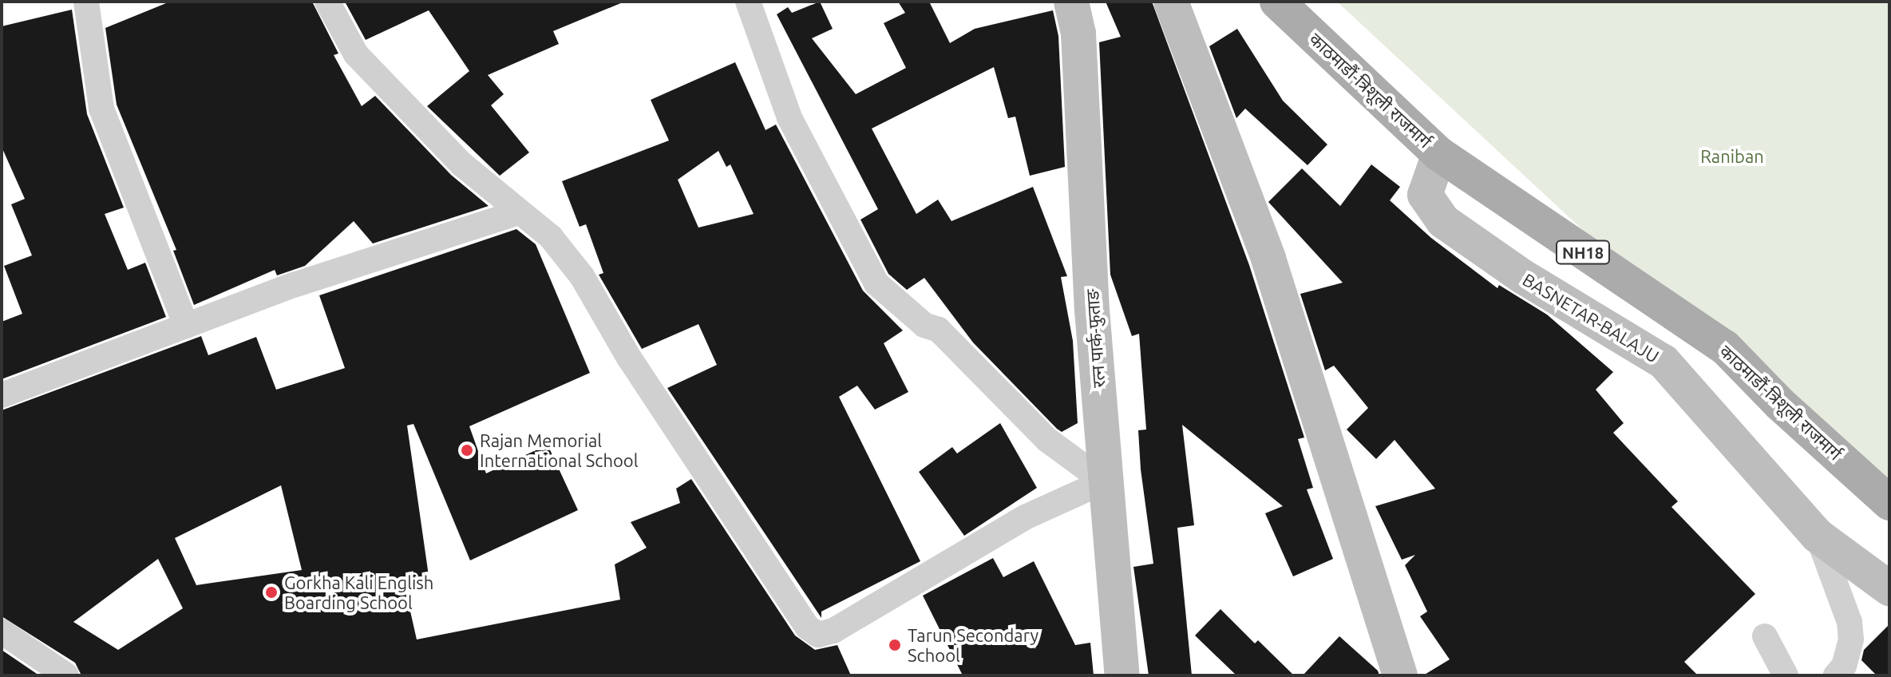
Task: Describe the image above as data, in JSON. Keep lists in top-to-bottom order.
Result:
{
  "streets": {
    "main road": ["काठमाडौं-त्रिशूली राजमार्ग", "NH18"],
    "street": ["BASNETAR-BALAJU", "रत्न पार्क-फुताङ"]
  },
  "crossings": [
    ["काठमाडौं-त्रिशूली राजमार्ग", "BASNETAR-BALAJU"]
  ],
  "parks": ["Raniban"],
  "places": ["Rajan Memorial International School", "Gorkha Kali English Boarding School", "Tarun Secondary School"]
}
